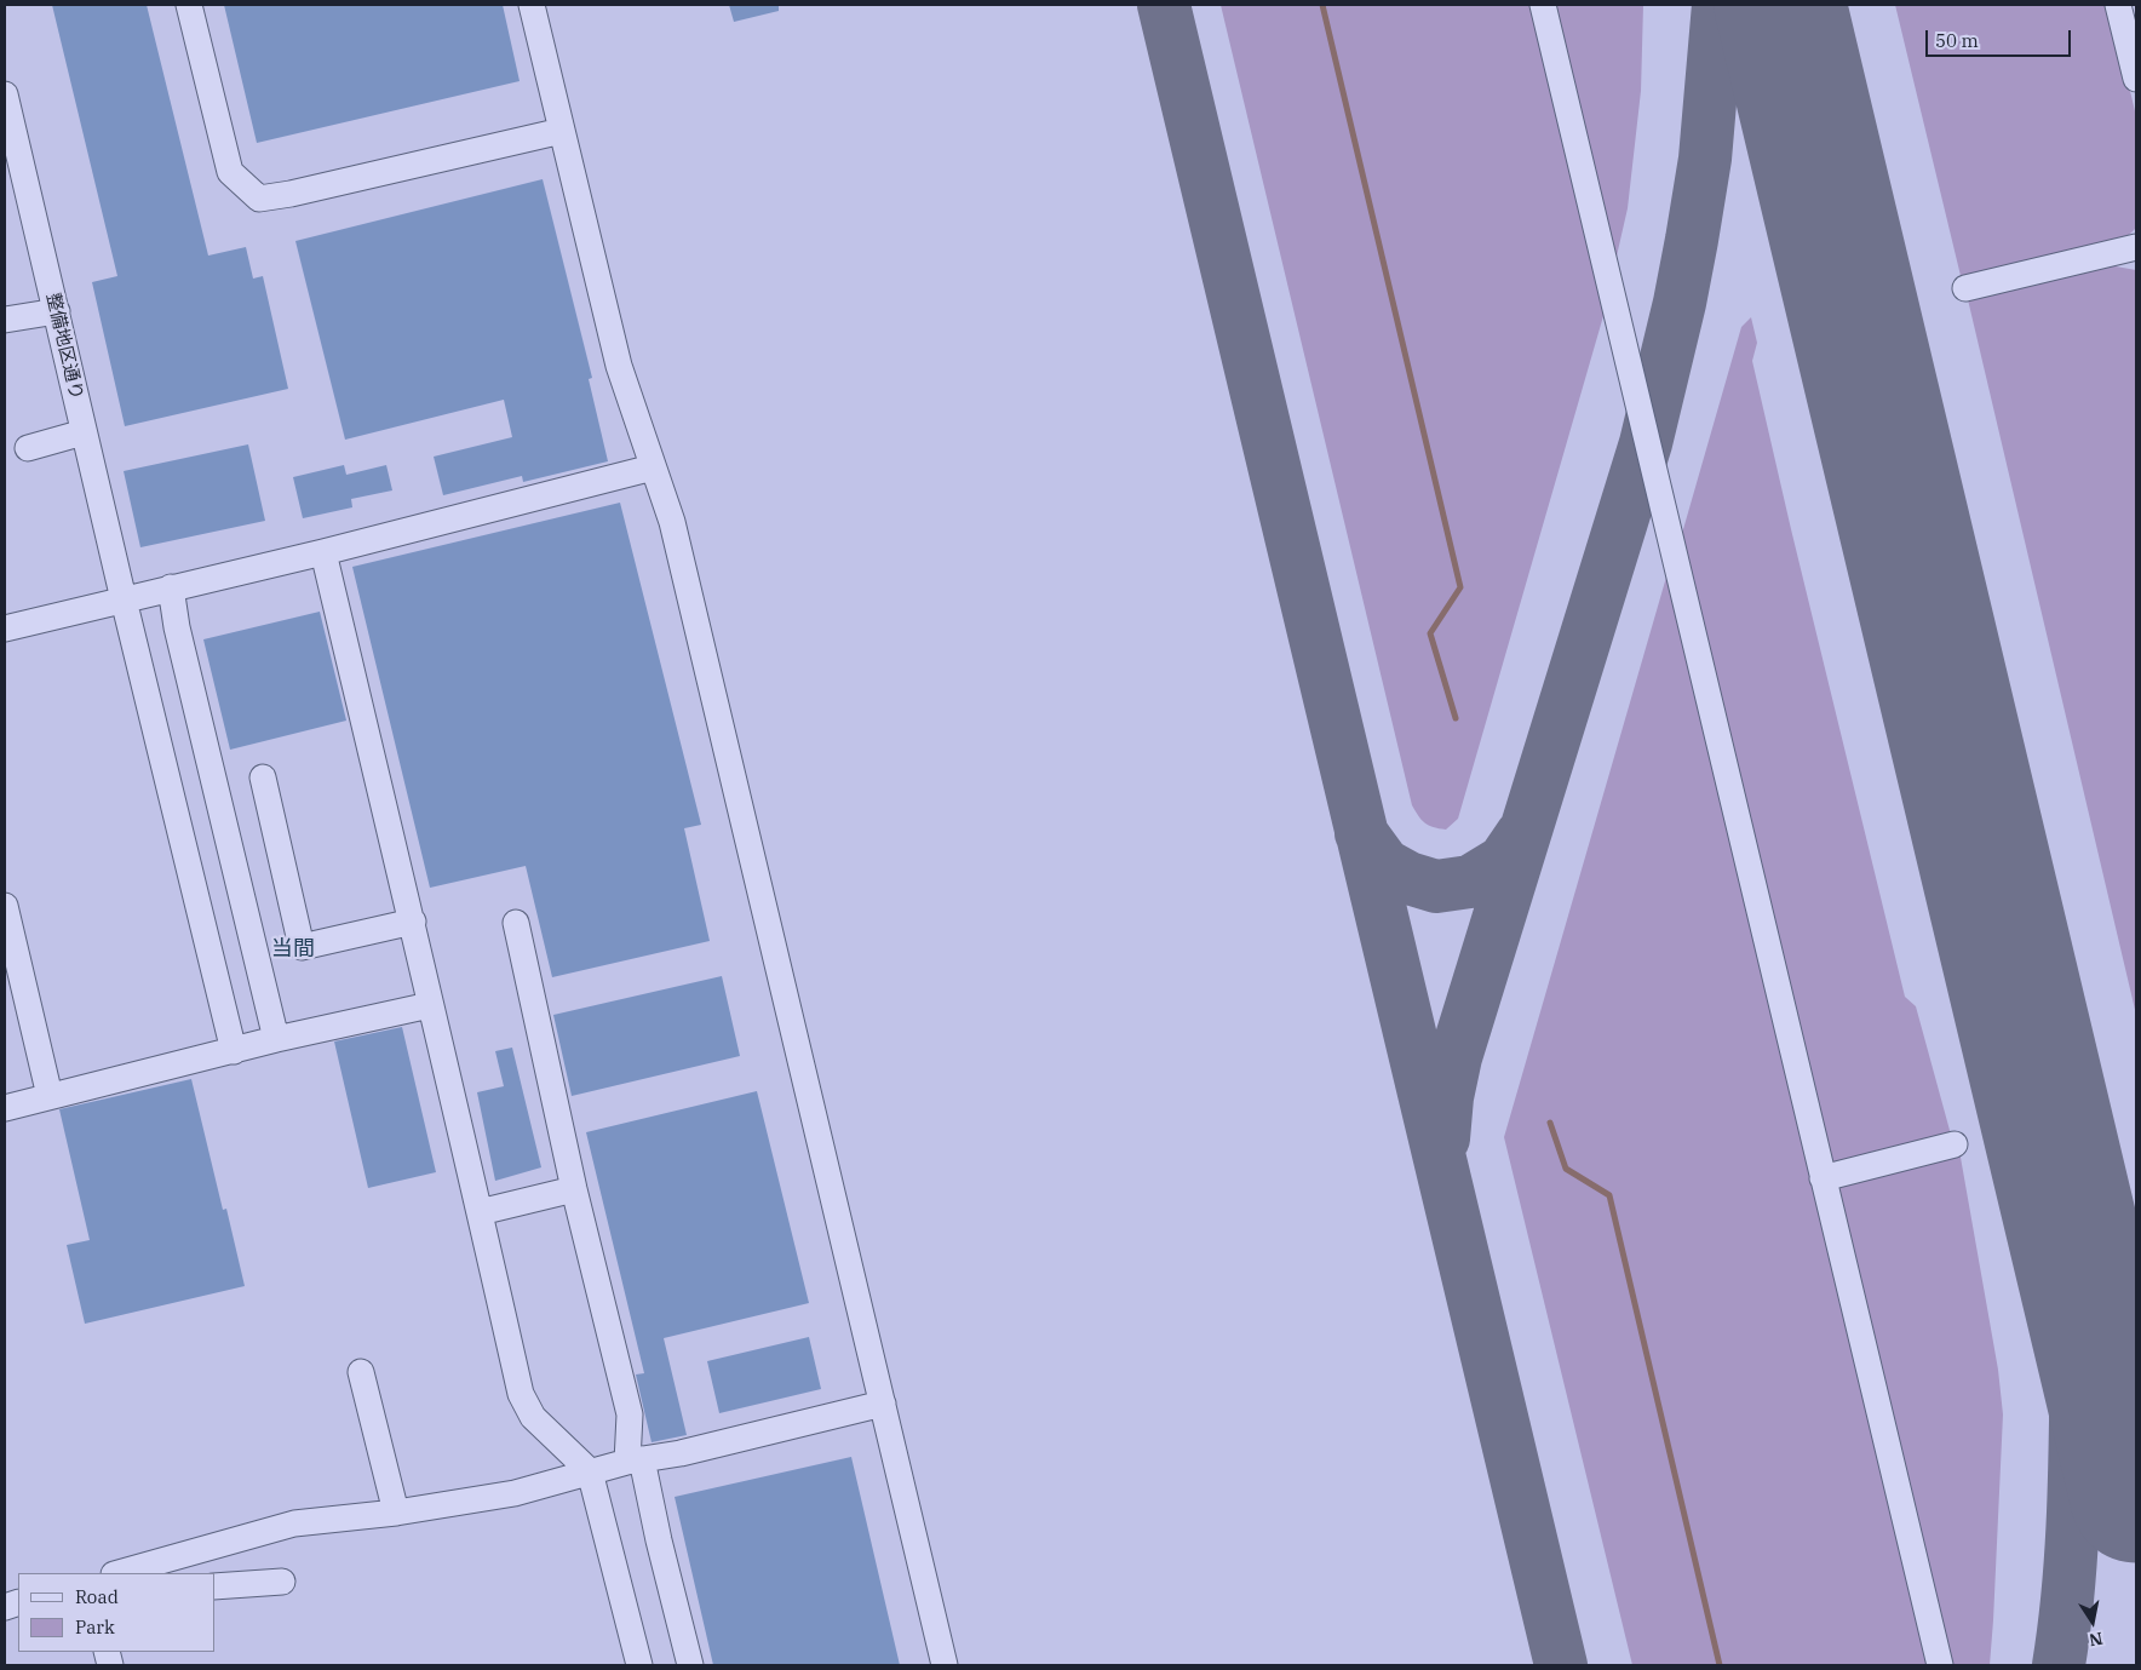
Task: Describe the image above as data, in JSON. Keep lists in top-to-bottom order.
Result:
{
  "streets": {
    "street": ["整備地区通り"]
  },
  "districts": ["当間"],
  "legend": ["Road", "Park"],
  "scale_bar": "50 m",
  "north": "bottom"
}
